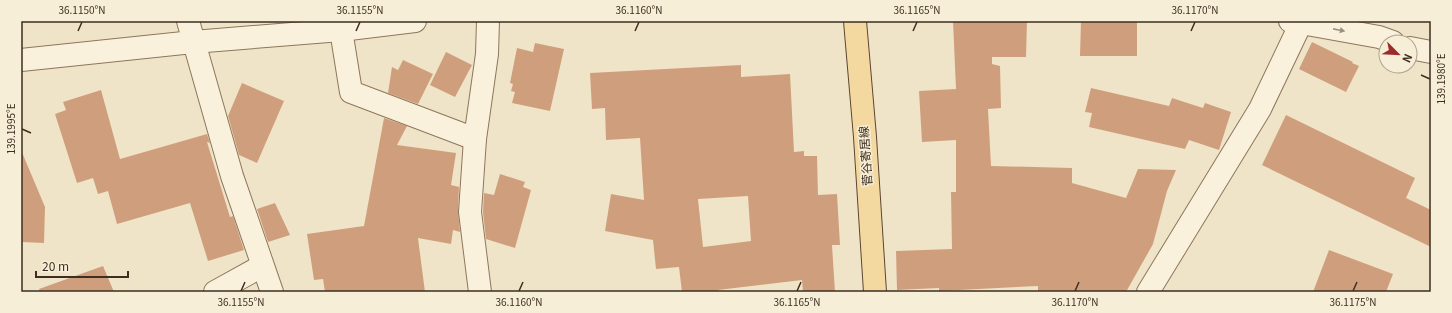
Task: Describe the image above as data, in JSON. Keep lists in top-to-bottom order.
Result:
{
  "streets": {
    "main road": ["菅谷寄居線"]
  },
  "scale_bar": "20 m",
  "north": "bottom right",
  "coordinates": [
    "36.1150°N",
    "36.1155°N",
    "36.1160°N",
    "36.1165°N",
    "36.1170°N",
    "139.1980°E",
    "139.1995°E",
    "36.1175°N"
  ]
}
